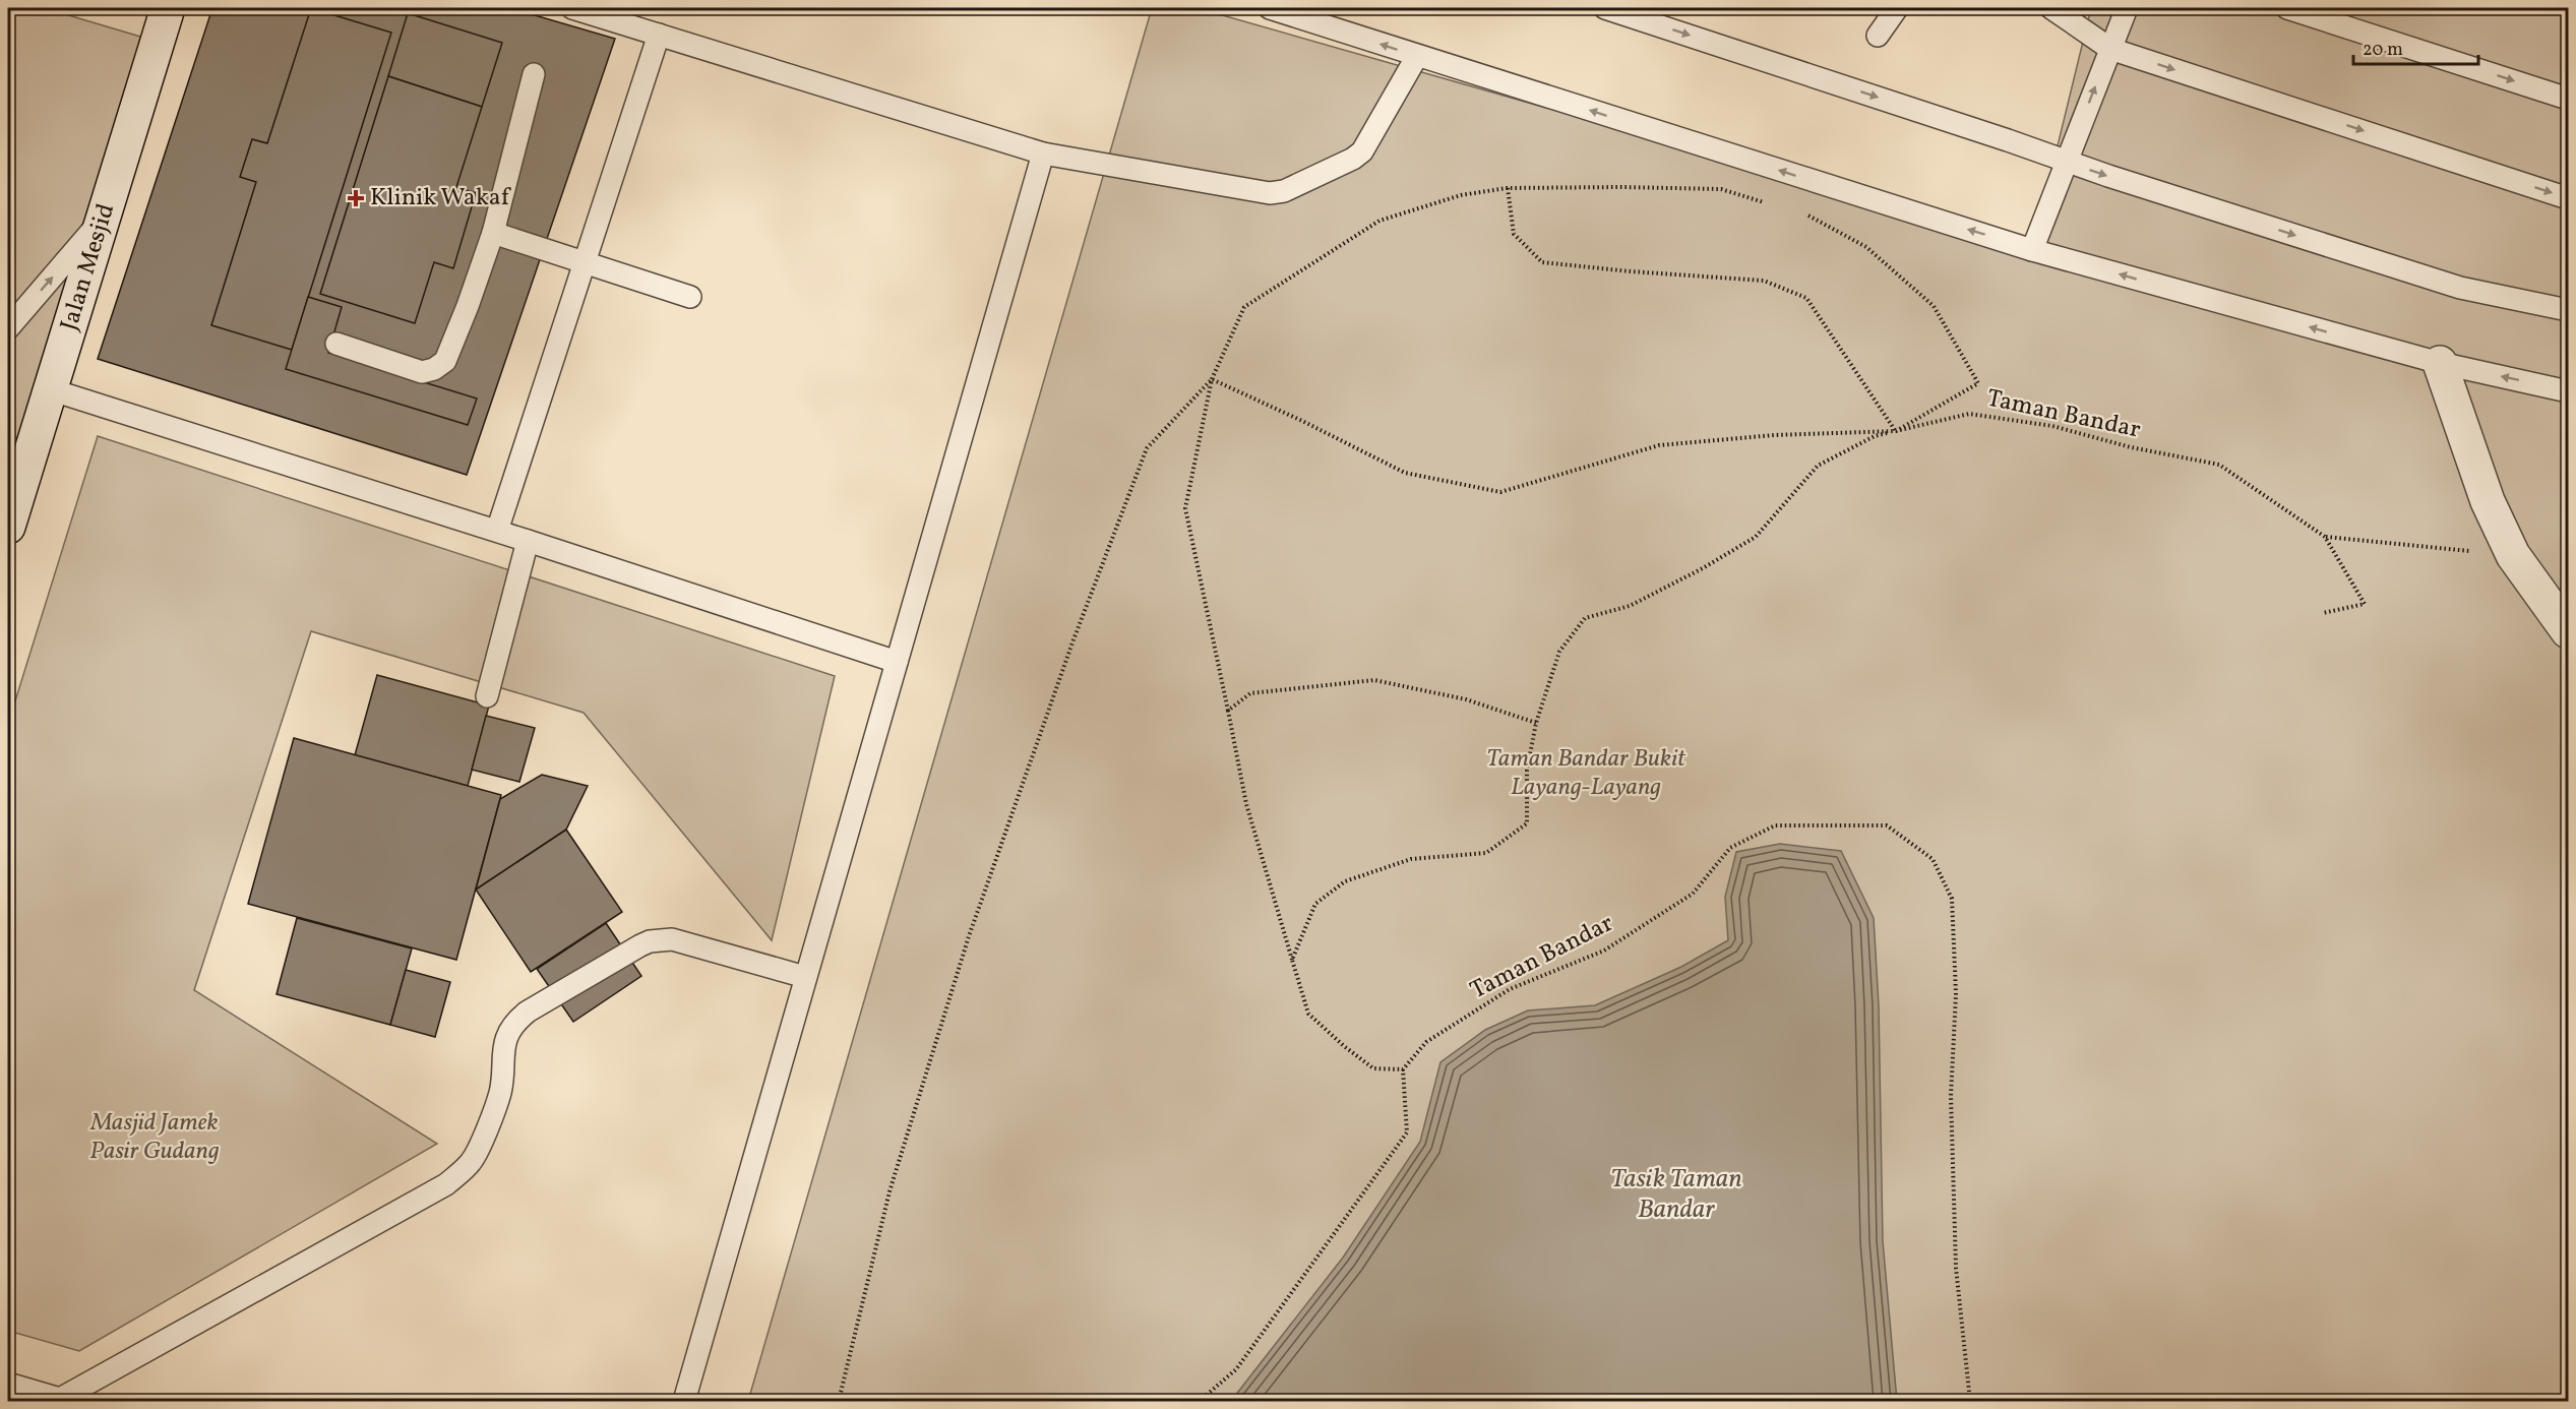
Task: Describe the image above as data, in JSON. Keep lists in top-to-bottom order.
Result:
{
  "streets": {
    "main road": ["Jalan Mesjid"],
    "path": ["Taman Bandar"]
  },
  "water": ["Tasik Taman Bandar"],
  "parks": ["Taman Bandar Bukit Layang-Layang", "Masjid Jamek Pasir Gudang"],
  "places": {
    "health": ["Klinik Wakaf"]
  },
  "scale_bar": "20 m"
}
